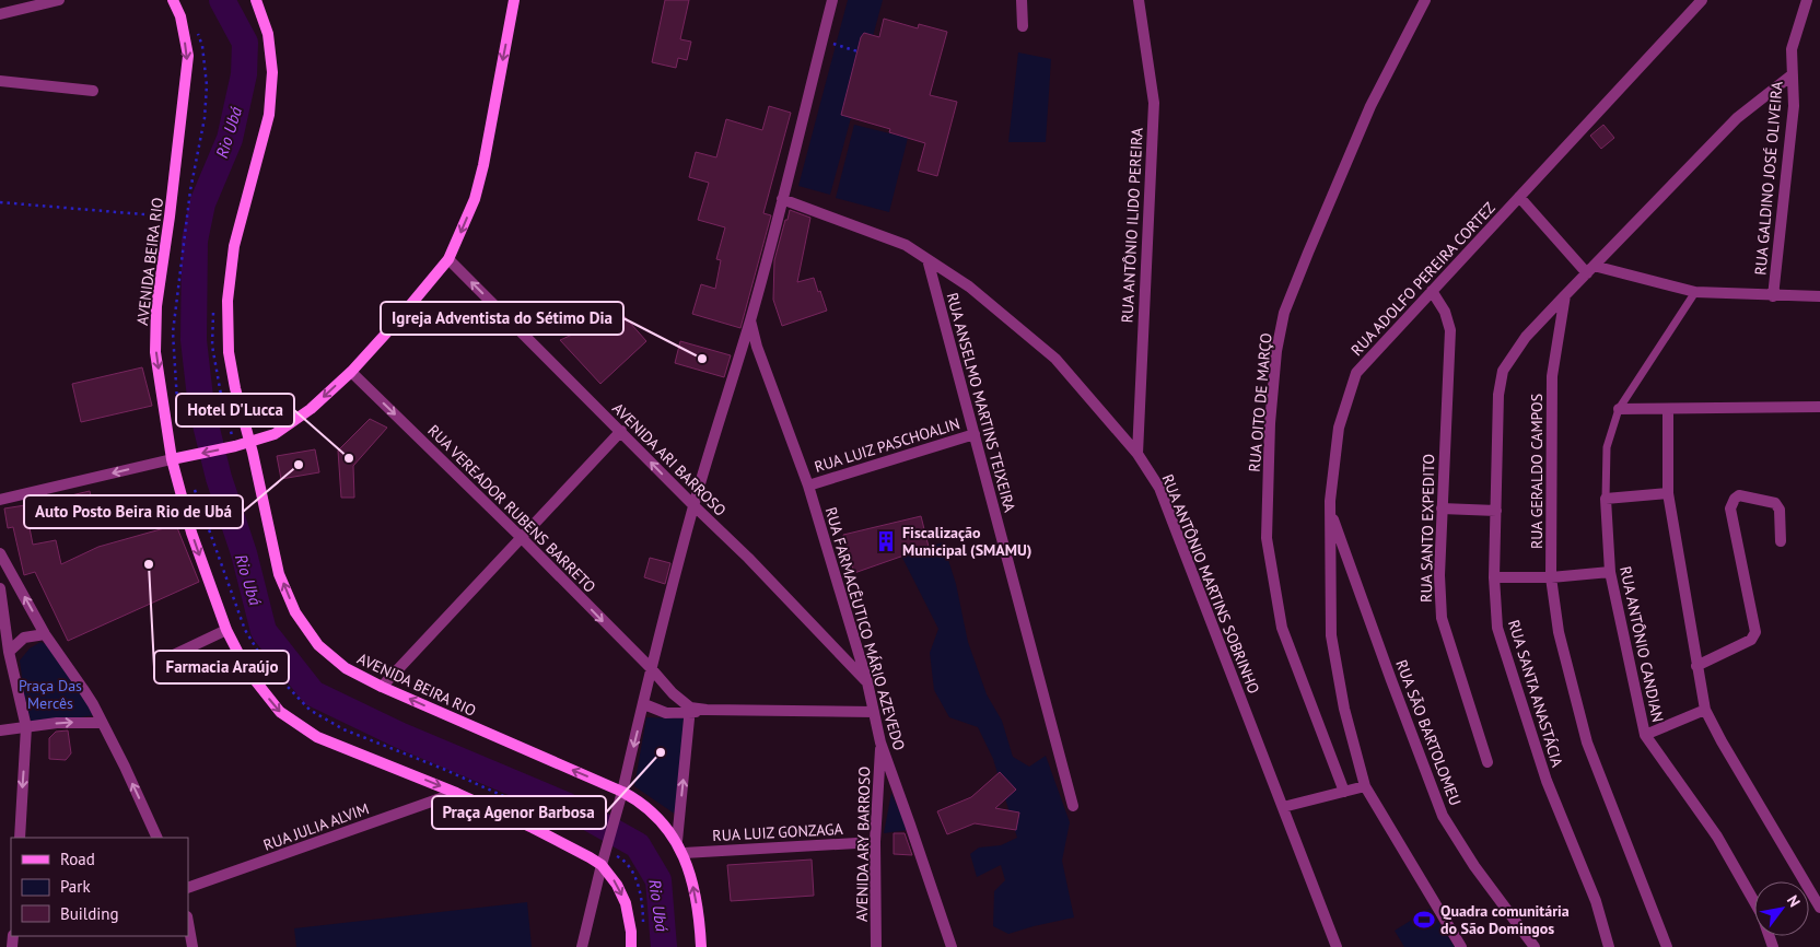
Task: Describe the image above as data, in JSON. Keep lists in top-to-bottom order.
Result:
{
  "streets": {
    "main road": ["AVENIDA BEIRA RIO"],
    "street": [
      "RUA GALDINO JOSÉ OLIVEIRA",
      "RUA ANTÔNIO ILIDO PEREIRA",
      "RUA ADOLFO PEREIRA CORTEZ",
      "RUA ANSELMO MARTINS TEIXEIRA",
      "RUA OITO DE MARÇO",
      "RUA LUIZ PASCHOALIN",
      "AVENIDA ARI BARROSO",
      "RUA GERALDO CAMPOS",
      "RUA VEREADOR RUBENS BARRETO",
      "RUA SANTO EXPEDITO",
      "RUA ANTÔNIO MARTINS SOBRINHO",
      "RUA FARMACÊUTICO MÁRIO AZEVEDO",
      "RUA ANTÔNIO CANDIAN",
      "RUA SANTA ANASTÁCIA",
      "RUA SÃO BARTOLOMEU",
      "RUA JULIA ALVIM",
      "RUA LUIZ GONZAGA",
      "AVENIDA ARY BARROSO"
    ]
  },
  "crossings": [
    ["RUA ANTÔNIO ILIDO PEREIRA", "RUA ANTÔNIO MARTINS SOBRINHO"],
    ["AVENIDA BEIRA RIO", "RUA JULIA ALVIM"],
    ["AVENIDA BEIRA RIO", "RUA LUIZ GONZAGA"],
    ["RUA ADOLFO PEREIRA CORTEZ", "RUA SANTO EXPEDITO"],
    ["RUA ADOLFO PEREIRA CORTEZ", "RUA SÃO BARTOLOMEU"],
    ["RUA ANSELMO MARTINS TEIXEIRA", "RUA LUIZ PASCHOALIN"],
    ["RUA ANSELMO MARTINS TEIXEIRA", "RUA ANTÔNIO MARTINS SOBRINHO"],
    ["RUA LUIZ PASCHOALIN", "RUA FARMACÊUTICO MÁRIO AZEVEDO"],
    ["AVENIDA ARI BARROSO", "RUA FARMACÊUTICO MÁRIO AZEVEDO"],
    ["RUA GERALDO CAMPOS", "RUA SANTA ANASTÁCIA"],
    ["RUA FARMACÊUTICO MÁRIO AZEVEDO", "AVENIDA ARY BARROSO"],
    ["RUA LUIZ GONZAGA", "AVENIDA ARY BARROSO"]
  ],
  "one_way": ["AVENIDA ARI BARROSO", "RUA VEREADOR RUBENS BARRETO"],
  "water": ["Rio Ubá"],
  "parks": ["Praça Das Mercês"],
  "places": {
    "other": [
      "Igreja Adventista do Sétimo Dia",
      "Hotel D'Lucca",
      "Auto Posto Beira Rio de Ubá",
      "Farmacia Araújo",
      "Praça Agenor Barbosa"
    ],
    "building": ["Fiscalização Municipal (SMAMU)"],
    "sports": ["Quadra comunitária do São Domingos"]
  },
  "legend": ["Road", "Park", "Building"],
  "north": "top right"
}
